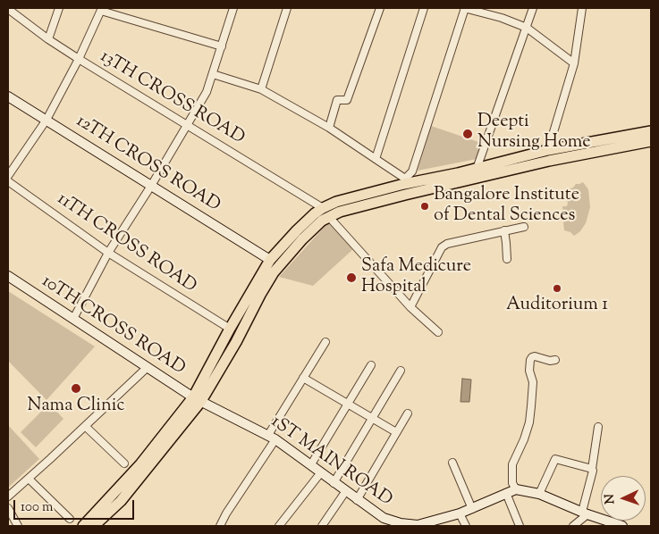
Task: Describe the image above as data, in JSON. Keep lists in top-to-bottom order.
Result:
{
  "streets": {
    "main road": ["12TH CROSS ROAD", "10TH CROSS ROAD", "1ST MAIN ROAD"],
    "street": ["13TH CROSS ROAD", "11TH CROSS ROAD"]
  },
  "crossings": [
    ["10TH CROSS ROAD", "1ST MAIN ROAD"]
  ],
  "places": [
    "Deepti Nursing Home",
    "Bangalore Institute of Dental Sciences",
    "Safa Medicure Hospital",
    "Auditorium 1",
    "Nama Clinic"
  ],
  "scale_bar": "100 m",
  "north": "left"
}
